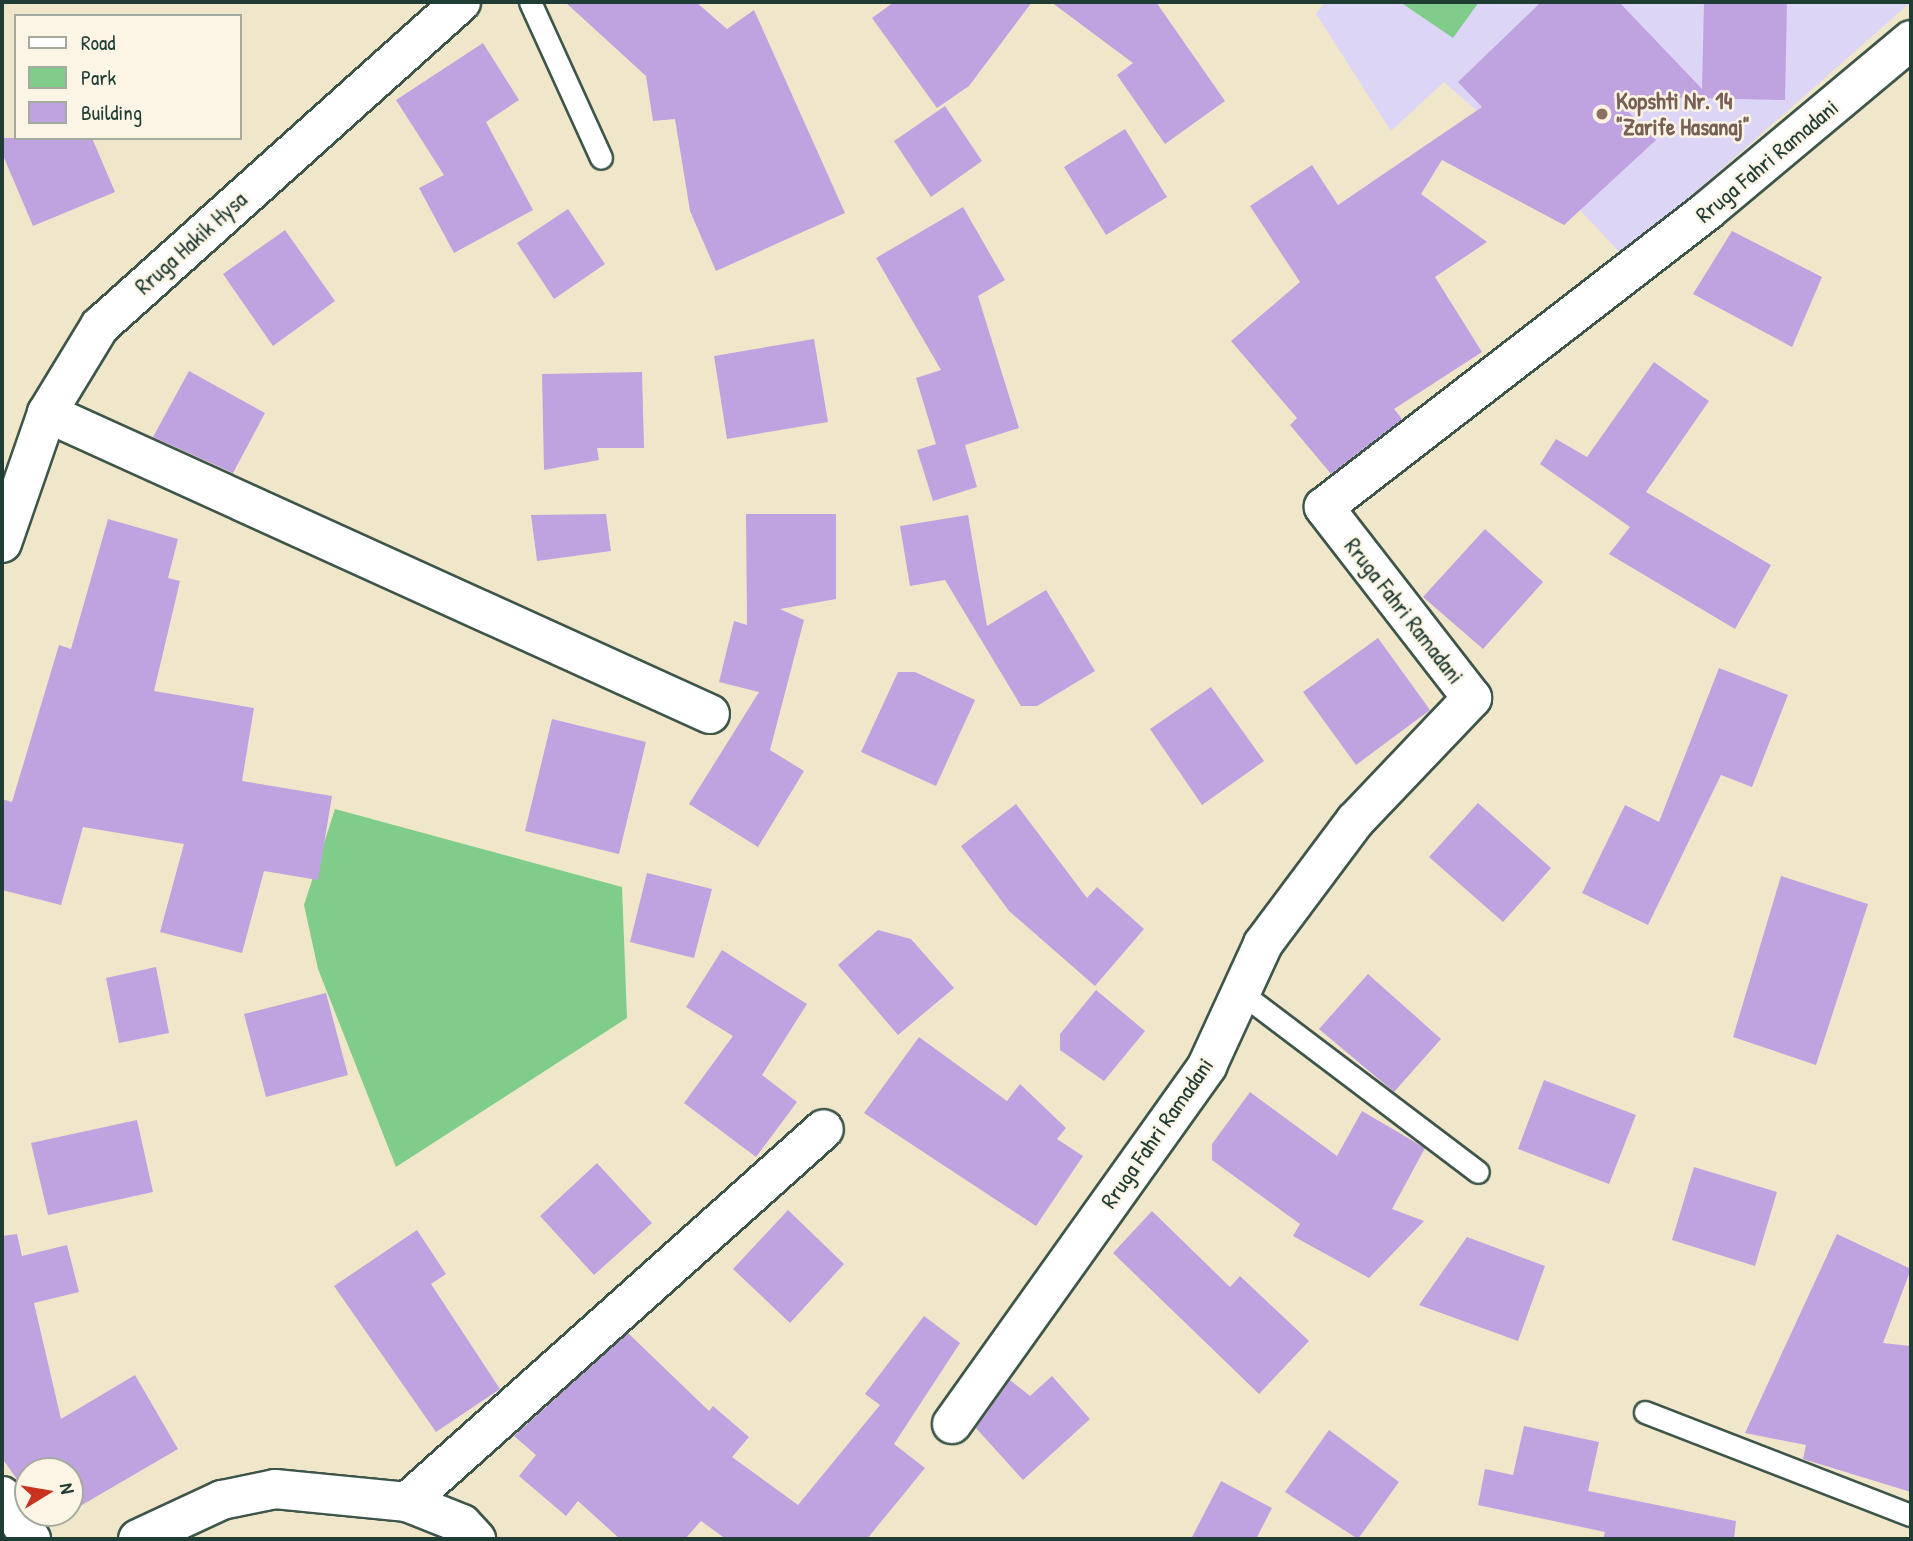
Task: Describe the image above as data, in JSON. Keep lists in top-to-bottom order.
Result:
{
  "streets": {
    "street": ["Rruga Fahri Ramadani", "Rruga Hakik Hysa"]
  },
  "places": ["Kopshti Nr. 14 \"Zarife Hasanaj\""],
  "legend": ["Road", "Park", "Building"],
  "north": "right"
}
